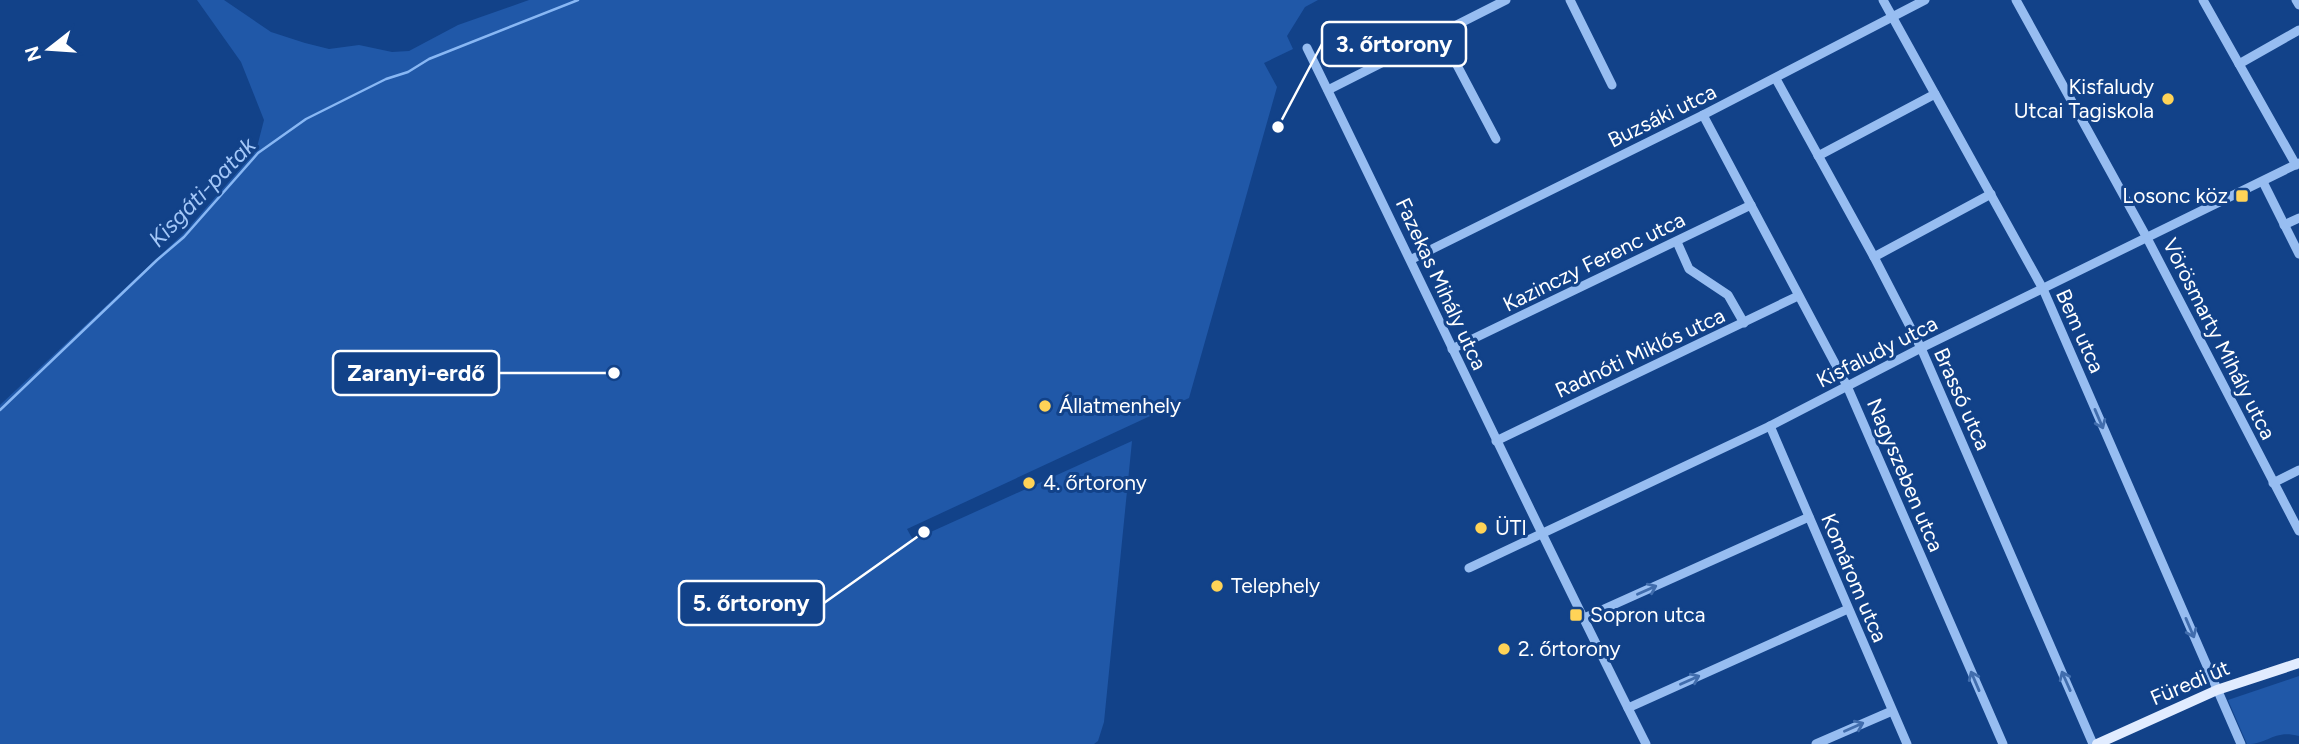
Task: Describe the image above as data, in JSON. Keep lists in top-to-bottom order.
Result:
{
  "streets": {
    "main road": ["Füredi út"],
    "street": [
      "Buzsáki utca",
      "Kazinczy Ferenc utca",
      "Fazekas Mihály utca",
      "Bem utca",
      "Vörösmarty Mihály utca",
      "Kisfaludy utca",
      "Radnóti Miklós utca",
      "Brassó utca",
      "Nagyszeben utca",
      "Komárom utca"
    ]
  },
  "crossings": [
    ["Buzsáki utca", "Fazekas Mihály utca"],
    ["Buzsáki utca", "Bem utca"],
    ["Buzsáki utca", "Brassó utca"],
    ["Buzsáki utca", "Nagyszeben utca"],
    ["Kazinczy Ferenc utca", "Fazekas Mihály utca"],
    ["Kazinczy Ferenc utca", "Nagyszeben utca"],
    ["Fazekas Mihály utca", "Kisfaludy utca"],
    ["Fazekas Mihály utca", "Radnóti Miklós utca"],
    ["Bem utca", "Kisfaludy utca"],
    ["Bem utca", "Füredi út"],
    ["Vörösmarty Mihály utca", "Kisfaludy utca"],
    ["Kisfaludy utca", "Brassó utca"],
    ["Kisfaludy utca", "Nagyszeben utca"],
    ["Kisfaludy utca", "Komárom utca"],
    ["Radnóti Miklós utca", "Nagyszeben utca"],
    ["Brassó utca", "Füredi út"]
  ],
  "one_way": ["Bem utca", "Brassó utca", "Nagyszeben utca"],
  "water": ["Kisgáti-patak"],
  "places": {
    "other": [
      "Kisfaludy Utcai Tagiskola",
      "3. őrtorony",
      "Zaranyi-erdő",
      "Állatmenhely",
      "4. őrtorony",
      "ÜTI",
      "5. őrtorony",
      "Telephely",
      "2. őrtorony"
    ],
    "transit": ["Losonc köz", "Sopron utca"]
  },
  "north": "left"
}
